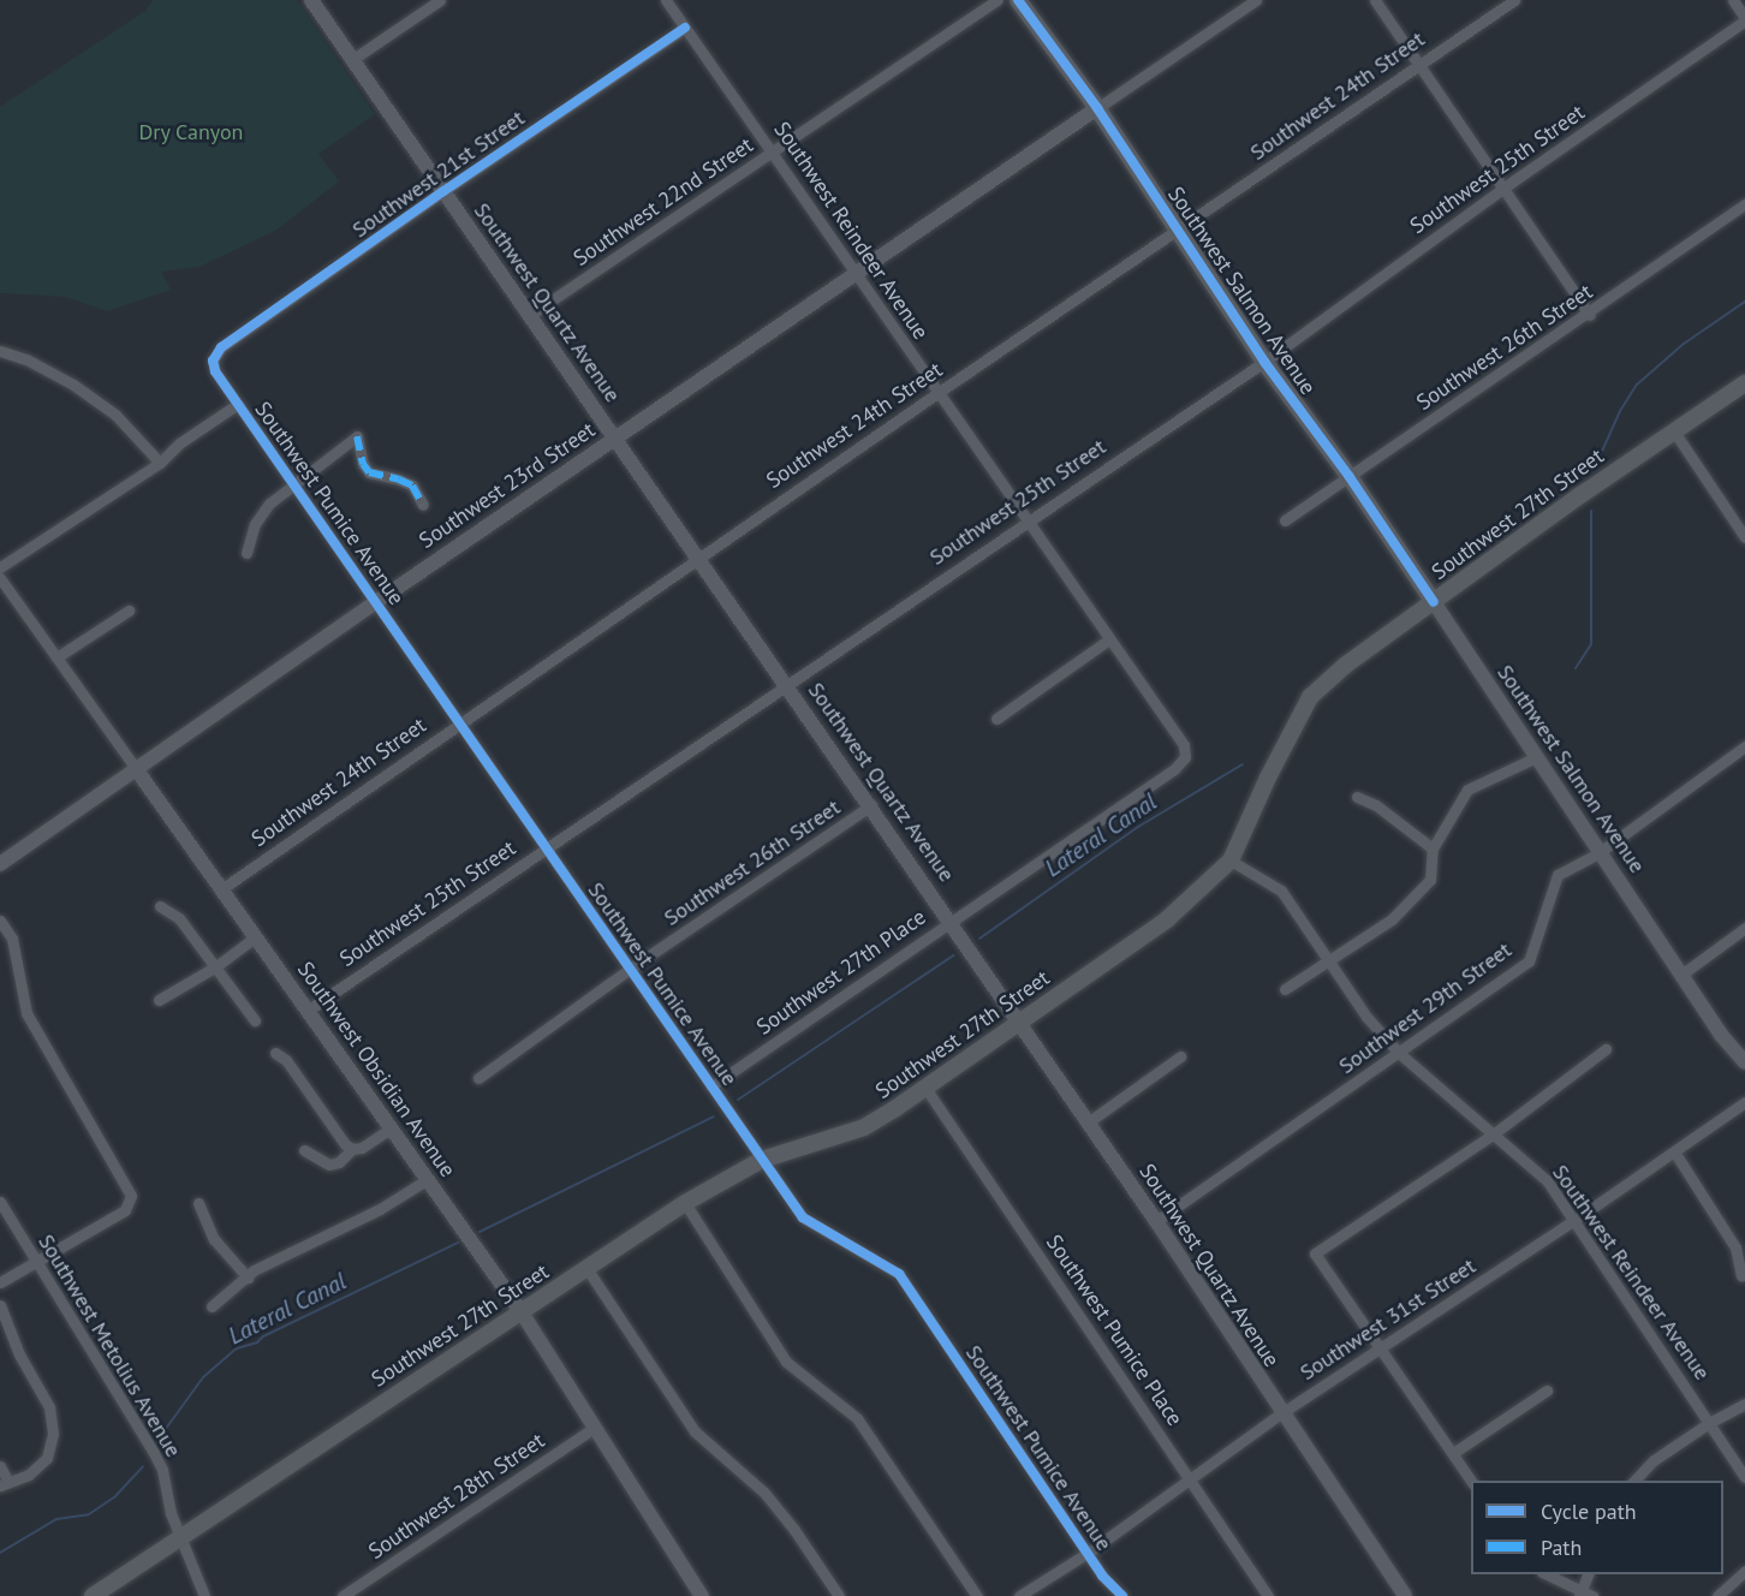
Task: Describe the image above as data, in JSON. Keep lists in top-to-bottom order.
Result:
{
  "streets": {
    "main road": ["Southwest Salmon Avenue", "Southwest 27th Street"],
    "street": [
      "Southwest 24th Street",
      "Southwest 25th Street",
      "Southwest 21st Street",
      "Southwest 22nd Street",
      "Southwest Reindeer Avenue",
      "Southwest Quartz Avenue",
      "Southwest 26th Street",
      "Southwest 23rd Street",
      "Southwest Pumice Avenue",
      "Southwest 27th Place",
      "Southwest 29th Street",
      "Southwest Obsidian Avenue",
      "Southwest 31st Street",
      "Southwest Pumice Place",
      "Southwest Metolius Avenue",
      "Southwest 28th Street"
    ]
  },
  "crossings": [
    ["Southwest 24th Street", "Southwest Reindeer Avenue"],
    ["Southwest 24th Street", "Southwest Salmon Avenue"],
    ["Southwest 24th Street", "Southwest Quartz Avenue"],
    ["Southwest 24th Street", "Southwest Pumice Avenue"],
    ["Southwest 24th Street", "Southwest Obsidian Avenue"],
    ["Southwest 25th Street", "Southwest Reindeer Avenue"],
    ["Southwest 25th Street", "Southwest Salmon Avenue"],
    ["Southwest 25th Street", "Southwest Quartz Avenue"],
    ["Southwest 25th Street", "Southwest Pumice Avenue"],
    ["Southwest 25th Street", "Southwest Obsidian Avenue"],
    ["Southwest 21st Street", "Southwest Reindeer Avenue"],
    ["Southwest 21st Street", "Southwest Quartz Avenue"],
    ["Southwest 21st Street", "Southwest Pumice Avenue"],
    ["Southwest 22nd Street", "Southwest Reindeer Avenue"],
    ["Southwest 22nd Street", "Southwest Quartz Avenue"],
    ["Southwest Reindeer Avenue", "Southwest 23rd Street"],
    ["Southwest Reindeer Avenue", "Southwest 27th Street"],
    ["Southwest Reindeer Avenue", "Southwest 27th Place"],
    ["Southwest Reindeer Avenue", "Southwest 29th Street"],
    ["Southwest Reindeer Avenue", "Southwest 31st Street"],
    ["Southwest Salmon Avenue", "Southwest 26th Street"],
    ["Southwest Salmon Avenue", "Southwest 23rd Street"],
    ["Southwest Salmon Avenue", "Southwest 27th Street"],
    ["Southwest Salmon Avenue", "Southwest 29th Street"],
    ["Southwest Quartz Avenue", "Southwest 26th Street"],
    ["Southwest Quartz Avenue", "Southwest 23rd Street"],
    ["Southwest Quartz Avenue", "Southwest 27th Street"],
    ["Southwest Quartz Avenue", "Southwest 27th Place"],
    ["Southwest Quartz Avenue", "Southwest 29th Street"],
    ["Southwest Quartz Avenue", "Southwest 31st Street"],
    ["Southwest 26th Street", "Southwest Pumice Avenue"],
    ["Southwest 23rd Street", "Southwest Pumice Avenue"],
    ["Southwest 23rd Street", "Southwest Obsidian Avenue"],
    ["Southwest Pumice Avenue", "Southwest 27th Street"],
    ["Southwest Pumice Avenue", "Southwest 27th Place"],
    ["Southwest Pumice Avenue", "Southwest 31st Street"],
    ["Southwest 27th Street", "Southwest Obsidian Avenue"],
    ["Southwest 27th Street", "Southwest Pumice Place"],
    ["Southwest 27th Street", "Southwest Metolius Avenue"],
    ["Southwest Obsidian Avenue", "Southwest 28th Street"],
    ["Southwest 31st Street", "Southwest Pumice Place"]
  ],
  "water": ["Lateral Canal"],
  "parks": ["Dry Canyon"],
  "legend": ["Cycle path", "Path"]
}
